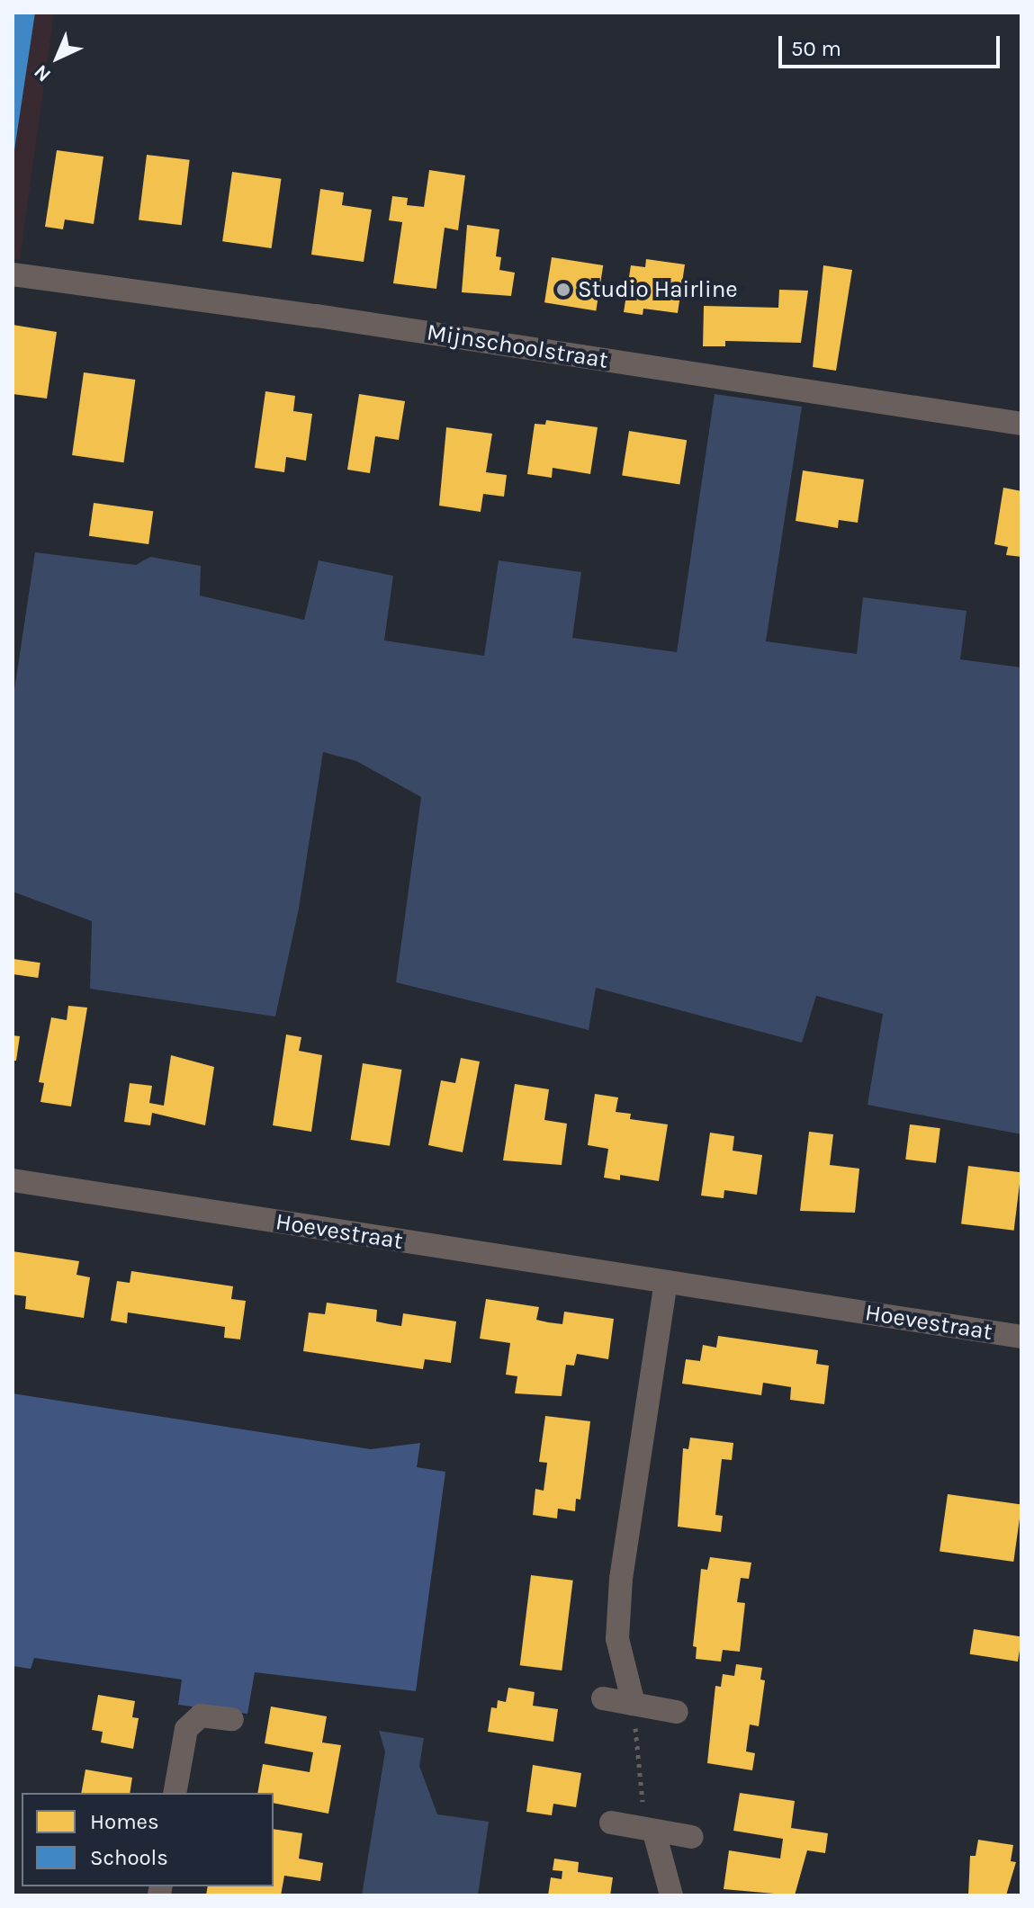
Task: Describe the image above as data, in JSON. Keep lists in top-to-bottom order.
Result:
{
  "streets": {
    "street": ["Mijnschoolstraat", "Hoevestraat"]
  },
  "places": ["Studio Hairline"],
  "legend": ["Homes", "Schools"],
  "scale_bar": "50 m",
  "north": "bottom left"
}
